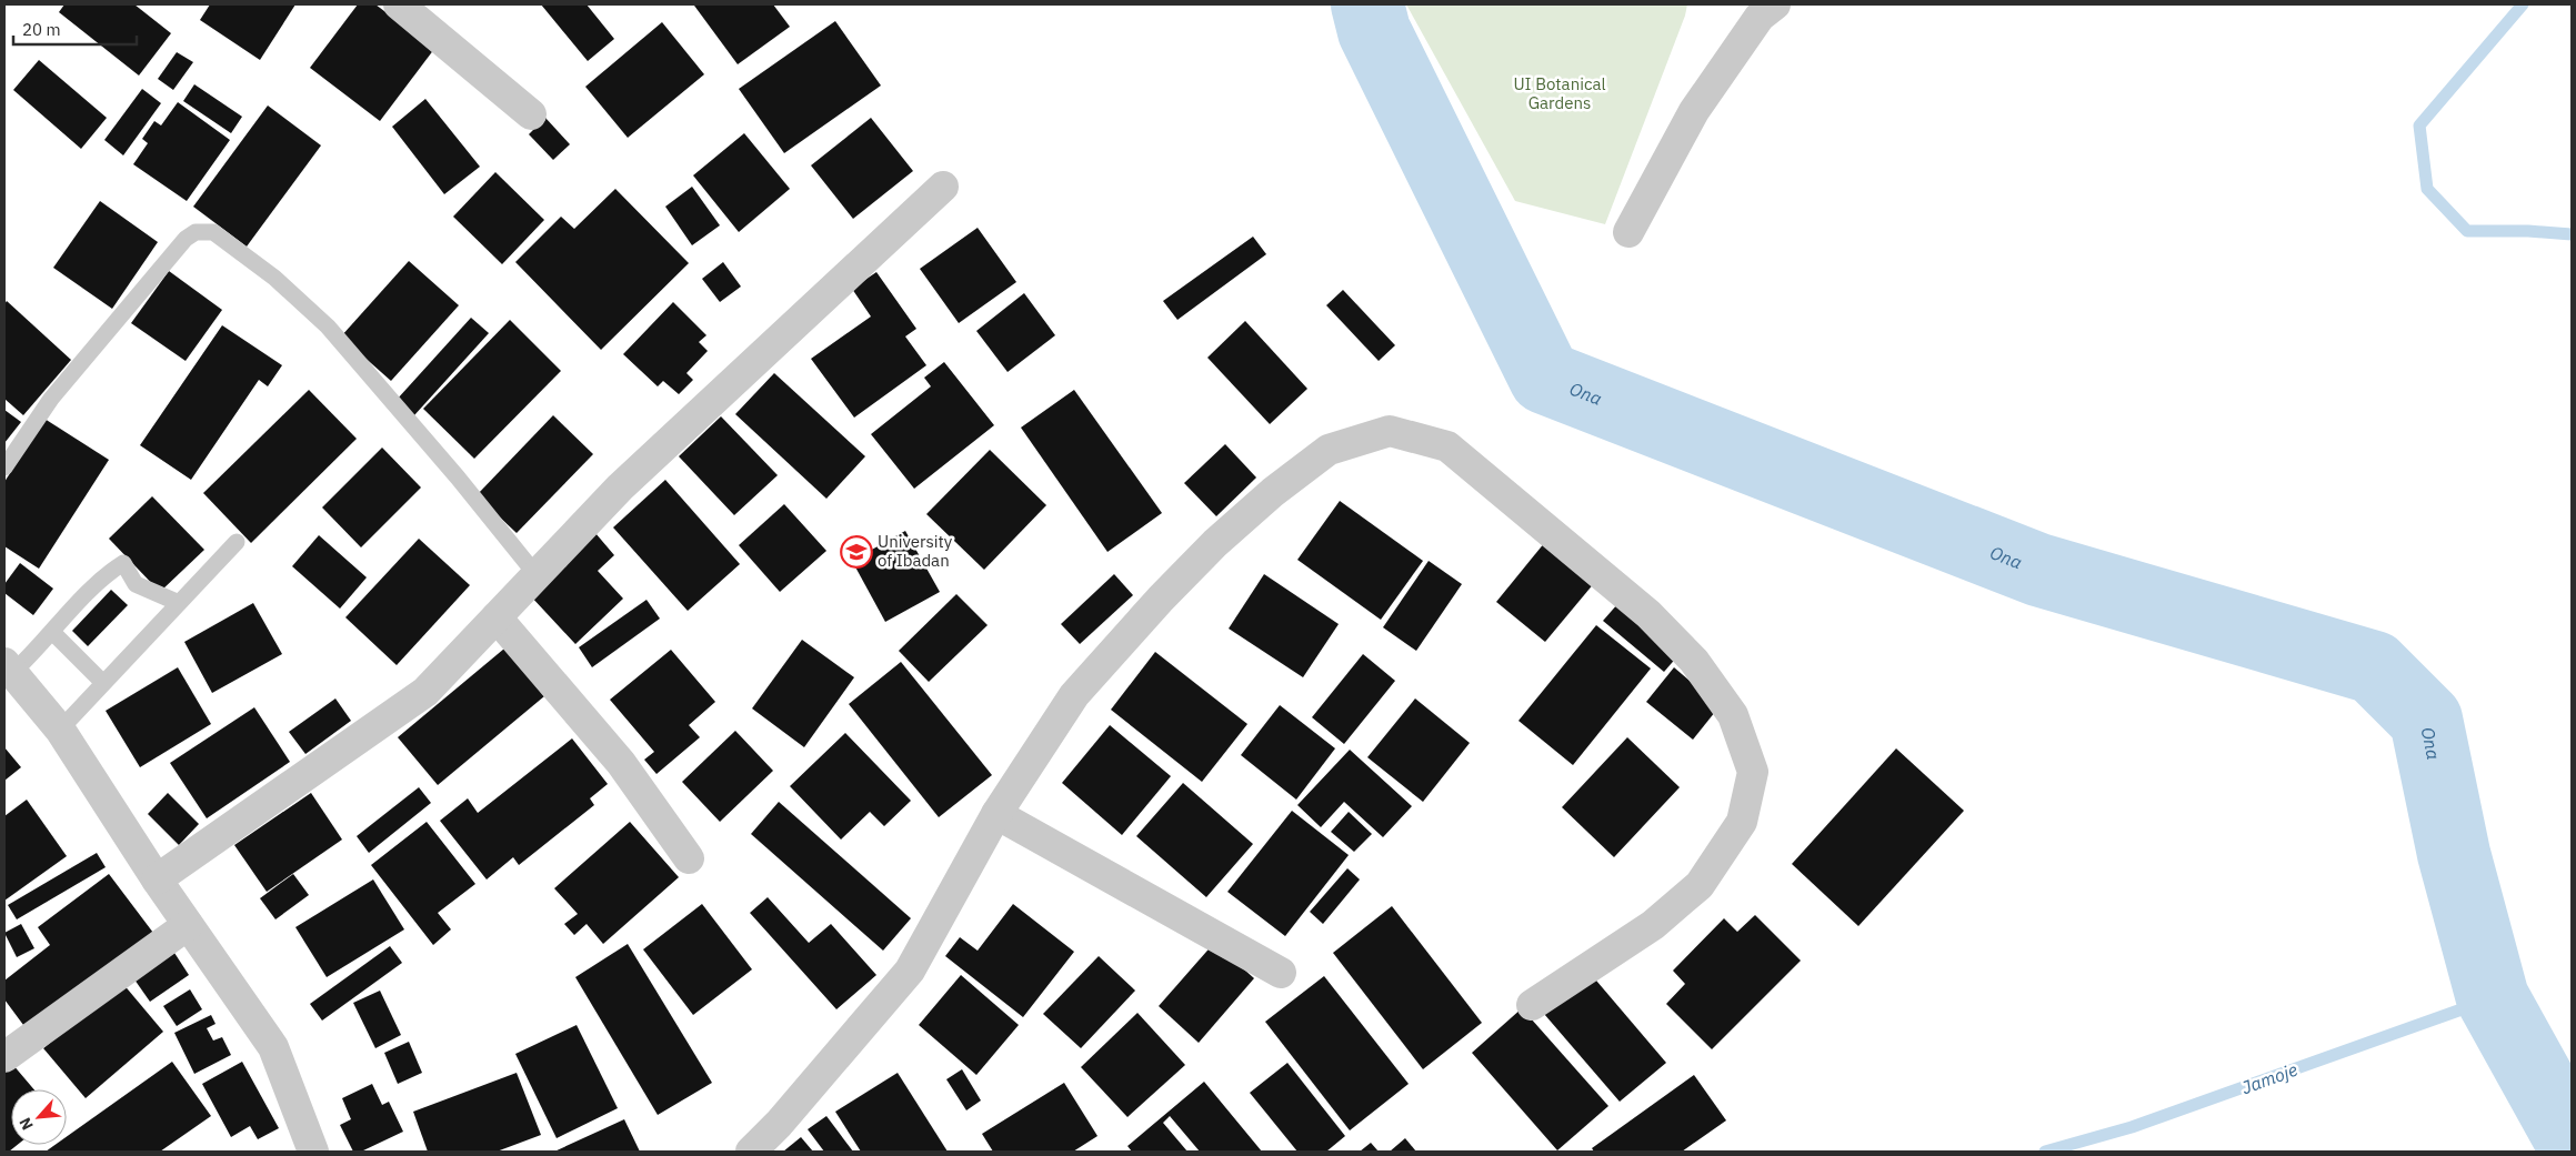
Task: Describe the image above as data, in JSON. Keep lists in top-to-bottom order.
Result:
{
  "water": ["Ona", "Jamoje"],
  "parks": ["UI Botanical Gardens"],
  "places": {
    "school or university": ["University of Ibadan"]
  },
  "scale_bar": "20 m",
  "north": "bottom left"
}
